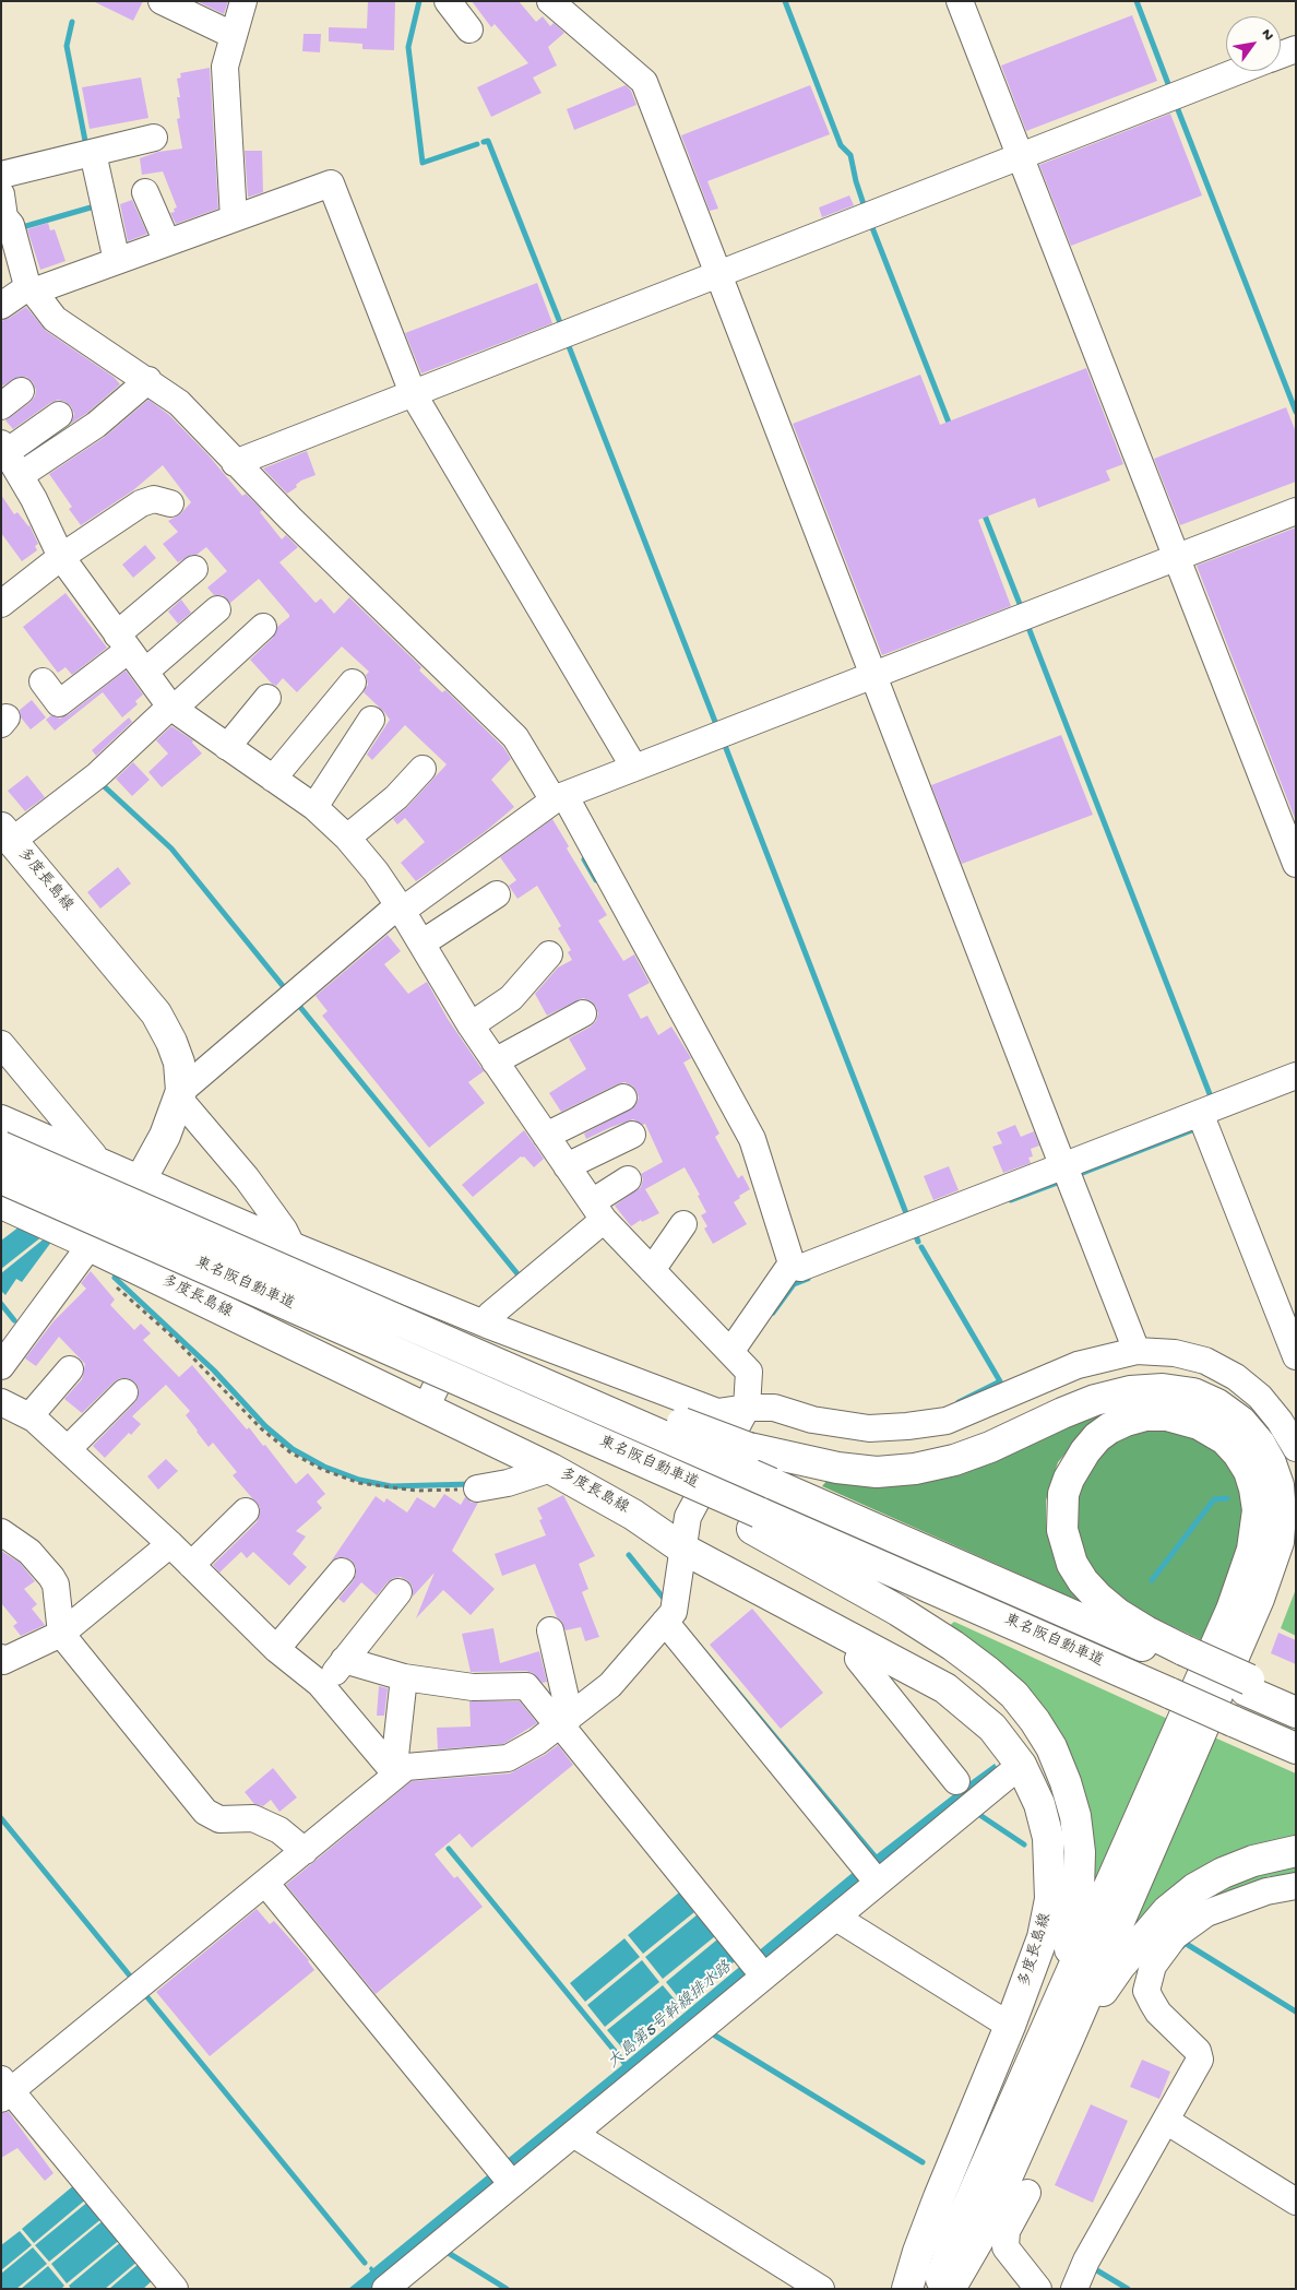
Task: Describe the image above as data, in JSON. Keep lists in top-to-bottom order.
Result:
{
  "streets": {
    "main road": ["多度長島線", "東名阪自動車道"]
  },
  "water": ["大島第5号幹線排水路"],
  "north": "top right"
}
